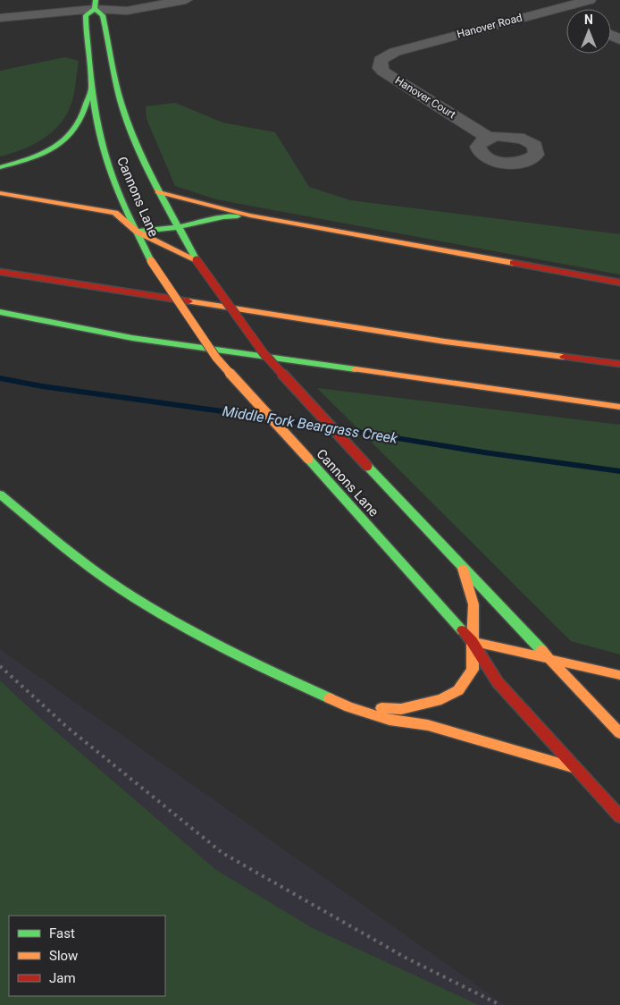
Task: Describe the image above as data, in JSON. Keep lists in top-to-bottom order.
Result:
{
  "streets": {
    "main road": ["Cannons Lane"],
    "street": ["Hanover Road", "Hanover Court"]
  },
  "crossings": [
    ["Hanover Road", "Hanover Court"]
  ],
  "water": ["Middle Fork Beargrass Creek"],
  "legend": ["Fast", "Slow", "Jam"],
  "north": "top"
}
